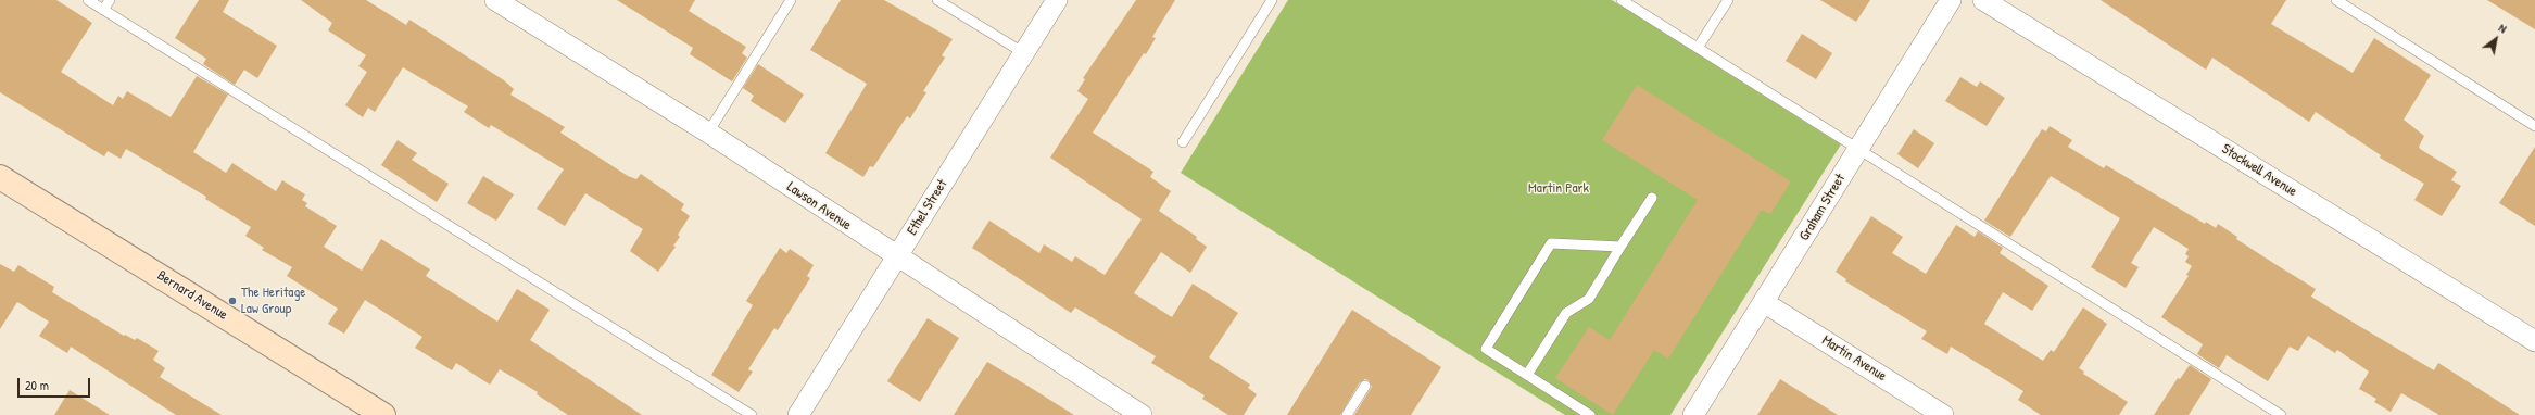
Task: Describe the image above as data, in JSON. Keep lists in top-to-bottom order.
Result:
{
  "streets": {
    "street": [
      "Stockwell Avenue",
      "Lawson Avenue",
      "Ethel Street",
      "Graham Street",
      "Bernard Avenue",
      "Martin Avenue"
    ]
  },
  "crossings": [
    ["Lawson Avenue", "Ethel Street"],
    ["Graham Street", "Martin Avenue"]
  ],
  "parks": ["Martin Park"],
  "places": ["The Heritage Law Group"],
  "scale_bar": "20 m",
  "north": "top right"
}
